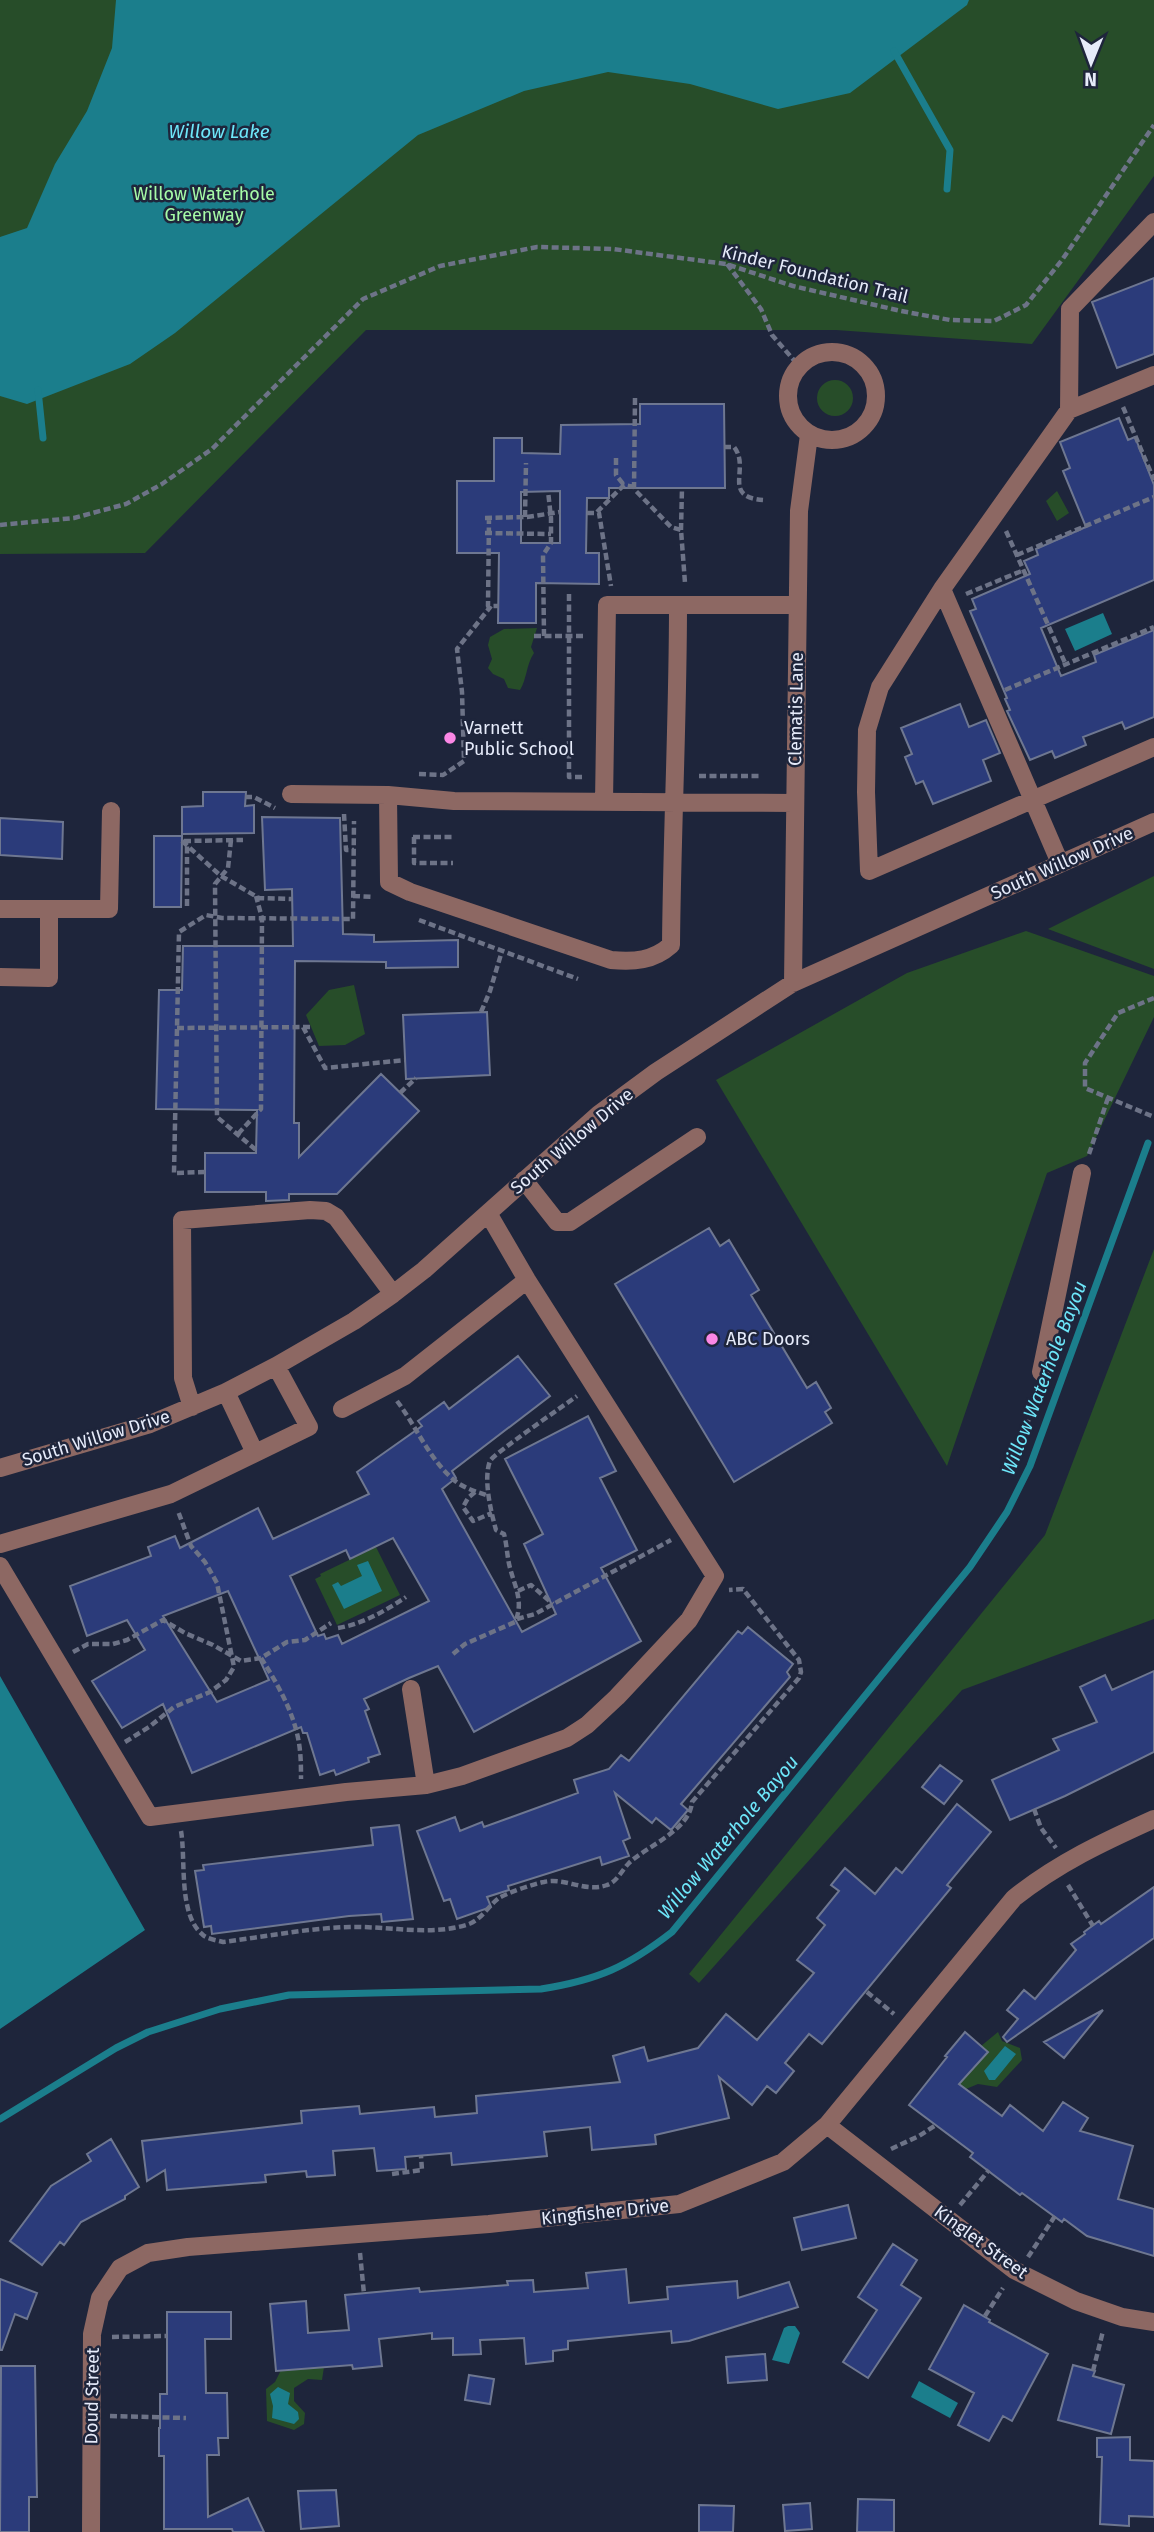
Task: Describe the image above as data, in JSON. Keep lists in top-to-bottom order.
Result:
{
  "streets": {
    "street": [
      "Clematis Lane",
      "South Willow Drive",
      "Kingfisher Drive",
      "Kinglet Street",
      "Doud Street"
    ],
    "path": ["Kinder Foundation Trail"]
  },
  "crossings": [
    ["Clematis Lane", "South Willow Drive"],
    ["Kingfisher Drive", "Kinglet Street"],
    ["Kingfisher Drive", "Doud Street"]
  ],
  "water": ["Willow Lake", "Willow Waterhole Bayou"],
  "parks": ["Willow Waterhole Greenway"],
  "places": ["Varnett Public School", "ABC Doors"],
  "north": "bottom"
}
